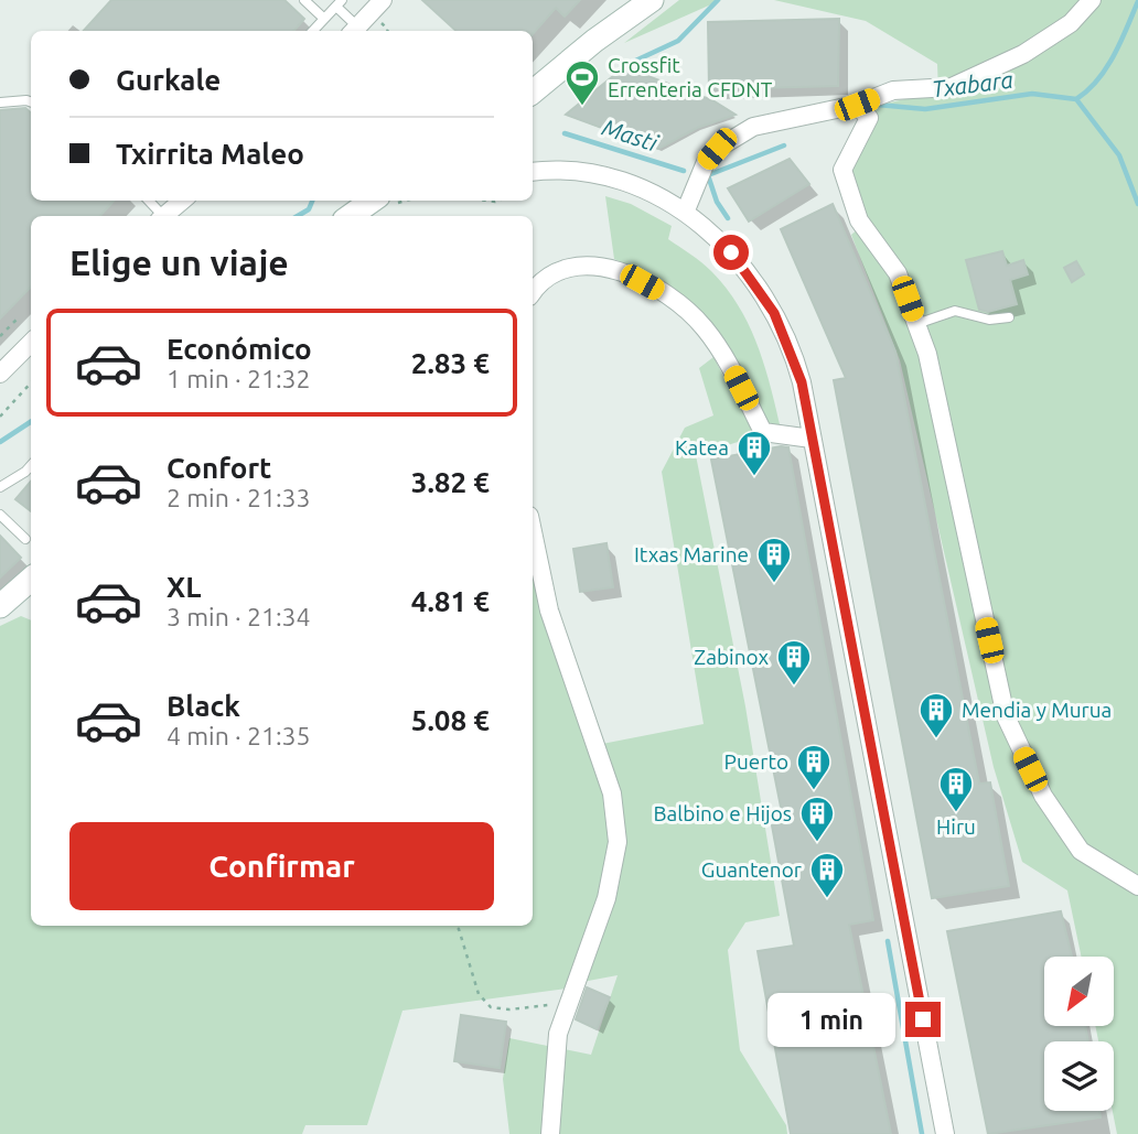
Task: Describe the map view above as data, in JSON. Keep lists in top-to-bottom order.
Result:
{
  "water": ["Txabara", "Masti"],
  "places": {
    "sports": ["Crossfit Errenteria CFDNT"],
    "building": [
      "Katea",
      "Itxas Marine",
      "Zabinox",
      "Mendia y Murua",
      "Puerto",
      "Hiru",
      "Balbino e Hijos",
      "Guantenor"
    ]
  },
  "north": "bottom left",
  "page": {
    "banner": ["Gurkale", "Txirrita Maleo"],
    "heading": "Elige un viaje",
    "list": [
      {
        "name": "Económico",
        "note": "1 min · 21:32",
        "value": "2.83 €"
      },
      {
        "name": "Confort",
        "note": "2 min · 21:33",
        "value": "3.82 €"
      },
      {
        "name": "XL",
        "note": "3 min · 21:34",
        "value": "4.81 €"
      },
      {
        "name": "Black",
        "note": "4 min · 21:35",
        "value": "5.08 €"
      }
    ],
    "buttons": "Confirmar",
    "bubble": "1 min"
  }
}
